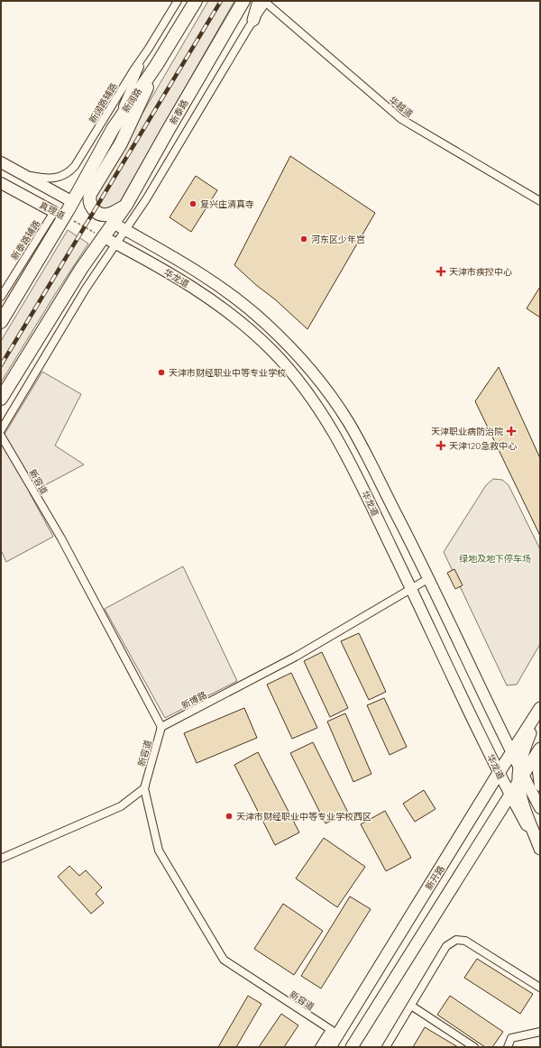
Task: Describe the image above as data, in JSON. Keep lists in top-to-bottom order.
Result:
{
  "streets": {
    "highway": ["新阔路", "新泰路"],
    "main road": ["真理道", "华龙道", "新开路"],
    "street": [
      "新阔路辅路",
      "华越道",
      "新泰路辅路",
      "新容道",
      "新博路"
    ]
  },
  "crossings": [
    ["新阔路", "真理道"],
    ["新阔路", "新泰路辅路"],
    ["新阔路辅路", "真理道"],
    ["新泰路", "真理道"],
    ["新泰路", "华龙道"],
    ["真理道", "新泰路辅路"],
    ["真理道", "华龙道"],
    ["华龙道", "新博路"],
    ["华龙道", "新开路"],
    ["新容道", "新博路"],
    ["新容道", "新开路"]
  ],
  "parks": ["绿地及地下停车场"],
  "places": {
    "other": [
      "复兴庄清真寺",
      "河东区少年宫",
      "天津市财经职业中等专业学校",
      "天津市财经职业中等专业学校西区"
    ],
    "health": ["天津市疾控中心", "天津职业病防治院", "天津120急救中心"]
  }
}
